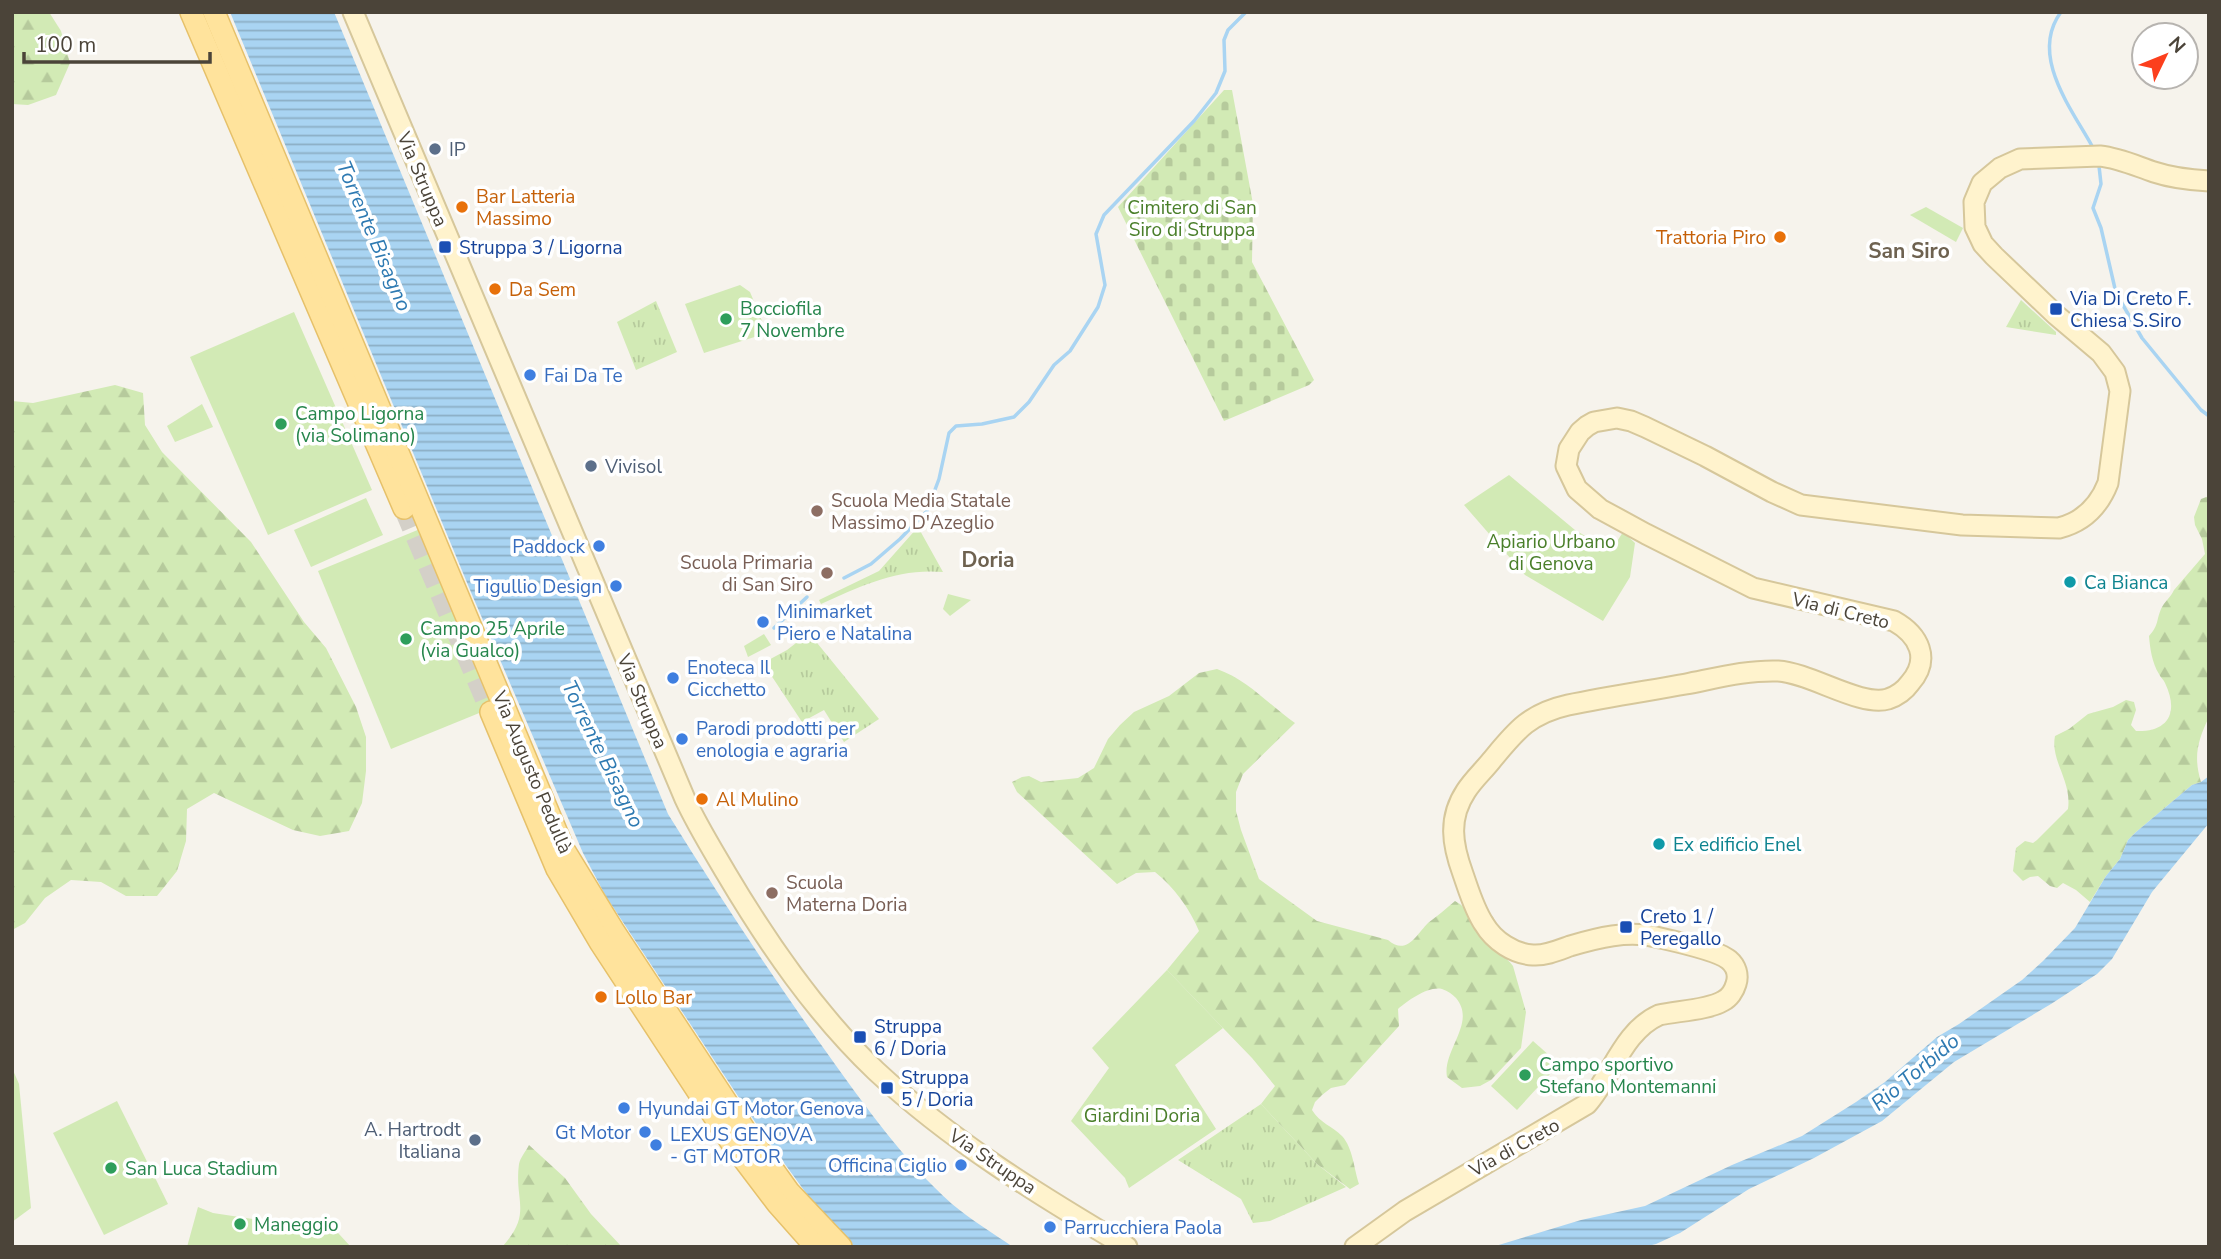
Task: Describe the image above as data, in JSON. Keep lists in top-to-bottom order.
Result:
{
  "streets": {
    "main road": ["Via Struppa", "Via di Creto", "Via Augusto Pedullà"]
  },
  "districts": ["San Siro", "Doria"],
  "water": ["Torrente Bisagno", "Rio Torbido"],
  "parks": ["Cimitero di San Siro di Struppa", "Apiario Urbano di Genova", "Giardini Doria"],
  "places": {
    "other": [
      "IP",
      "Bar Latteria Massimo",
      "Trattoria Piro",
      "Da Sem",
      "Bocciofila 7 Novembre",
      "Fai Da Te",
      "Campo Ligorna (via Solimano)",
      "Vivisol",
      "Scuola Media Statale Massimo D'Azeglio",
      "Paddock",
      "Scuola Primaria di San Siro",
      "Ca Bianca",
      "Tigullio Design",
      "Minimarket Piero e Natalina",
      "Campo 25 Aprile (via Gualco)",
      "Enoteca Il Cicchetto",
      "Parodi prodotti per enologia e agraria",
      "Al Mulino",
      "Ex edificio Enel",
      "Scuola Materna Doria",
      "Lollo Bar",
      "Campo sportivo Stefano Montemanni",
      "Hyundai GT Motor Genova",
      "Gt Motor",
      "A. Hartrodt Italiana",
      "LEXUS GENOVA - GT MOTOR",
      "Officina Ciglio",
      "San Luca Stadium",
      "Maneggio",
      "Parrucchiera Paola"
    ],
    "transit": [
      "Struppa 3 / Ligorna",
      "Via Di Creto F. Chiesa S.Siro",
      "Creto 1 / Peregallo",
      "Struppa 6 / Doria",
      "Struppa 5 / Doria"
    ]
  },
  "scale_bar": "100 m",
  "north": "top right"
}
